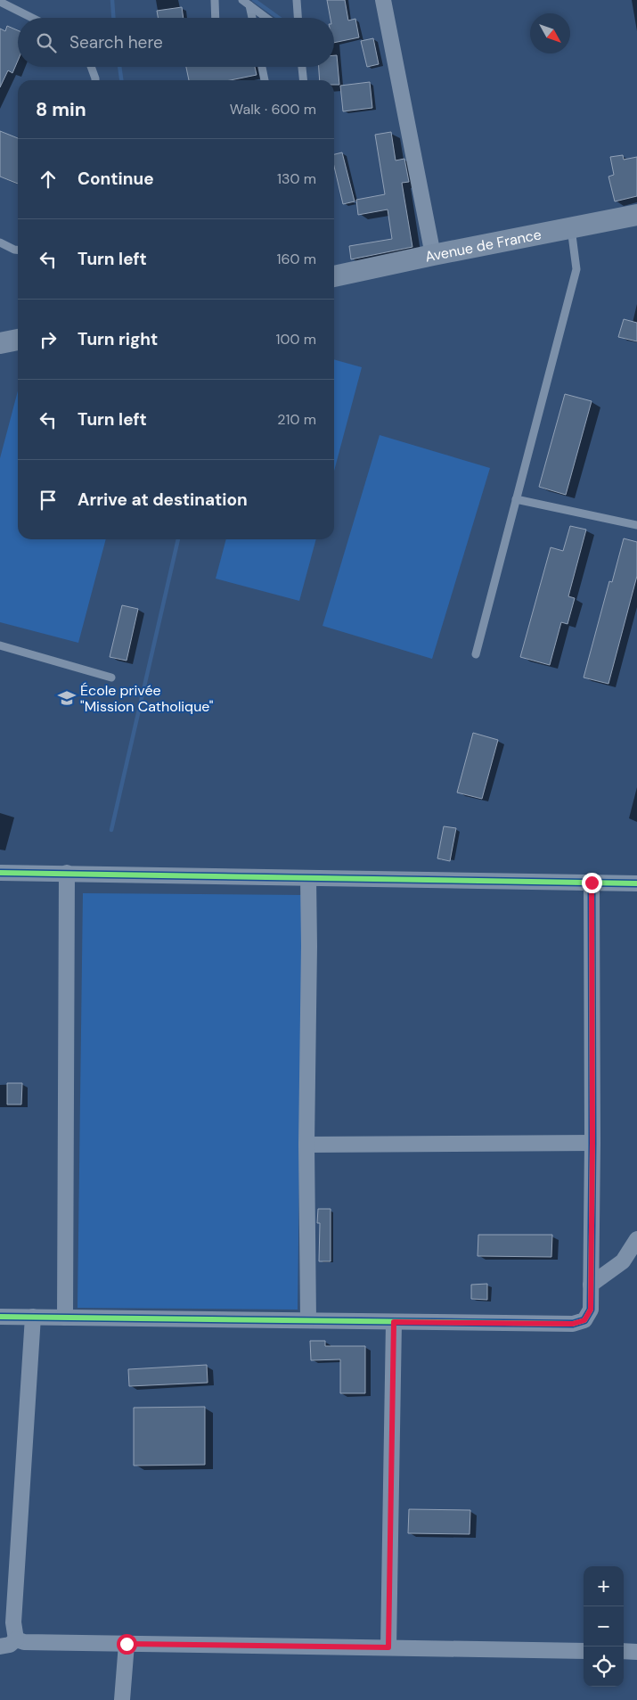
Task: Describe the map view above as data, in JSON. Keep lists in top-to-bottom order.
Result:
{
  "streets": {
    "main road": ["Avenue de France"]
  },
  "places": {
    "school or university": ["École privée \"Mission Catholique\""]
  },
  "north": "bottom right",
  "page": {
    "search": "Search here",
    "heading": ["8 min", "Walk · 600 m"],
    "list": [
      ["Continue", "130 m"],
      ["Turn left", "160 m"],
      ["Turn right", "100 m"],
      ["Turn left", "210 m"],
      "Arrive at destination"
    ],
    "map_buttons": ["+", "−"]
  }
}
